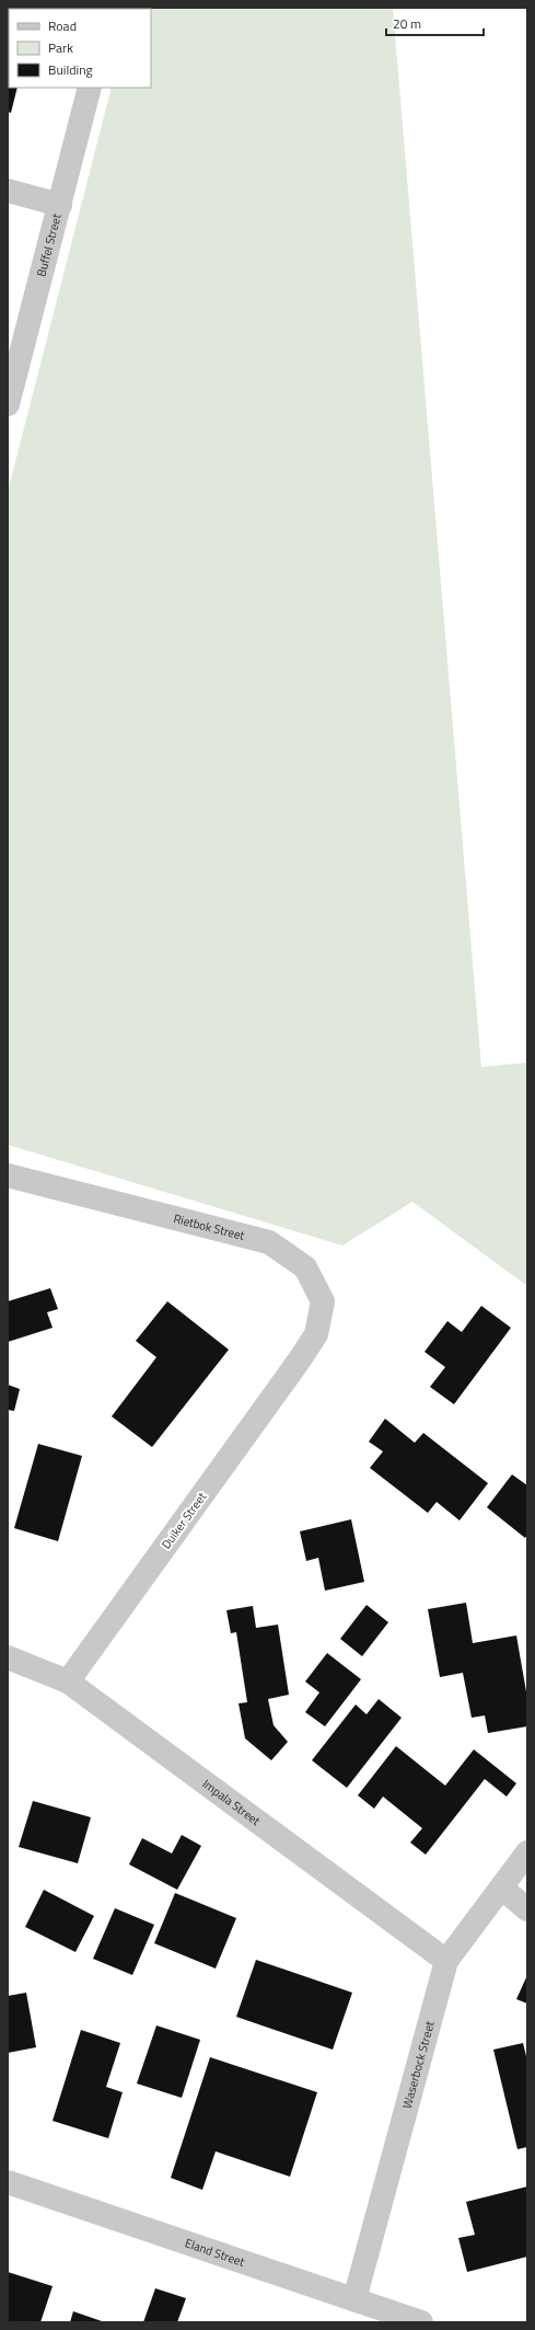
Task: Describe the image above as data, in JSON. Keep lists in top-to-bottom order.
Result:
{
  "streets": {
    "street": [
      "Buffel Street",
      "Rietbok Street",
      "Duiker Street",
      "Impala Street",
      "Waserbock Street",
      "Eland Street"
    ]
  },
  "crossings": [
    ["Rietbok Street", "Duiker Street"],
    ["Duiker Street", "Impala Street"],
    ["Impala Street", "Waserbock Street"],
    ["Waserbock Street", "Eland Street"]
  ],
  "legend": ["Road", "Park", "Building"],
  "scale_bar": "20 m"
}
